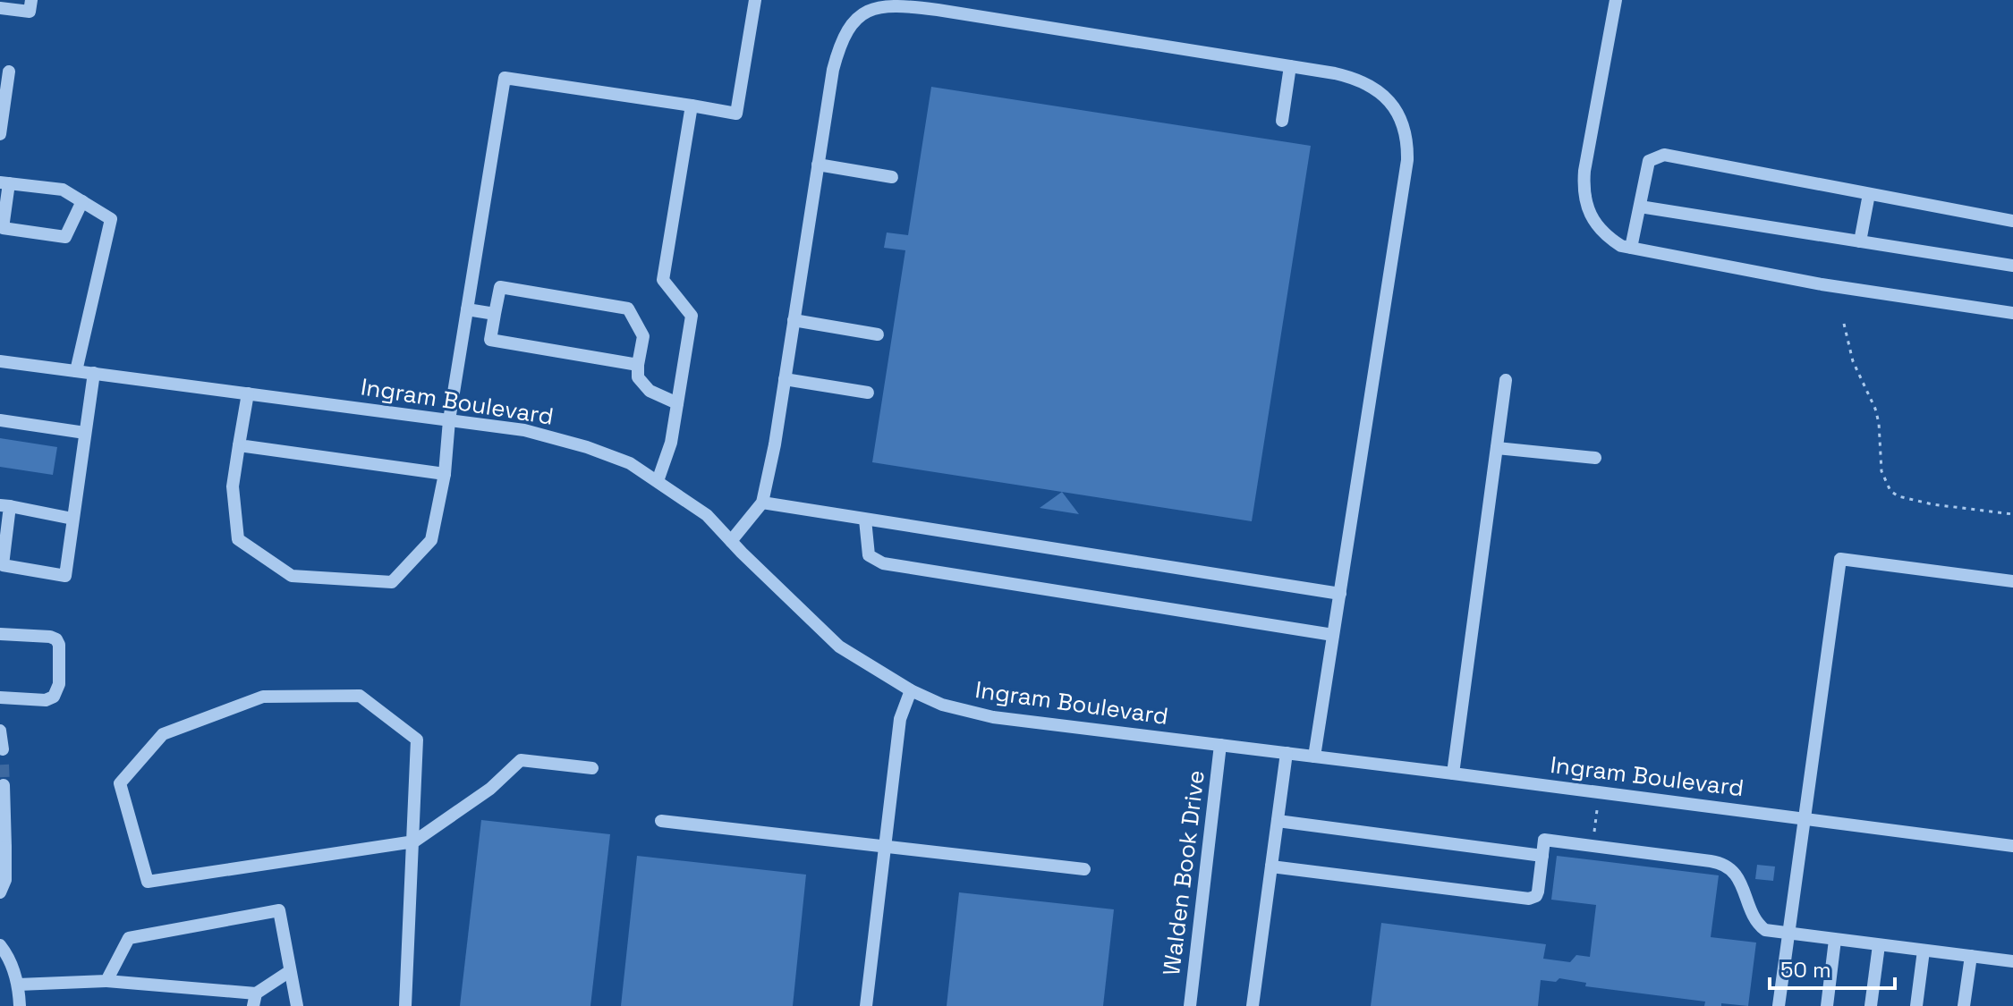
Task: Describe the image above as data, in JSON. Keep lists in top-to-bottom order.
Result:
{
  "streets": {
    "street": ["Ingram Boulevard", "Walden Book Drive"]
  },
  "crossings": [
    ["Ingram Boulevard", "Walden Book Drive"]
  ],
  "scale_bar": "50 m"
}
